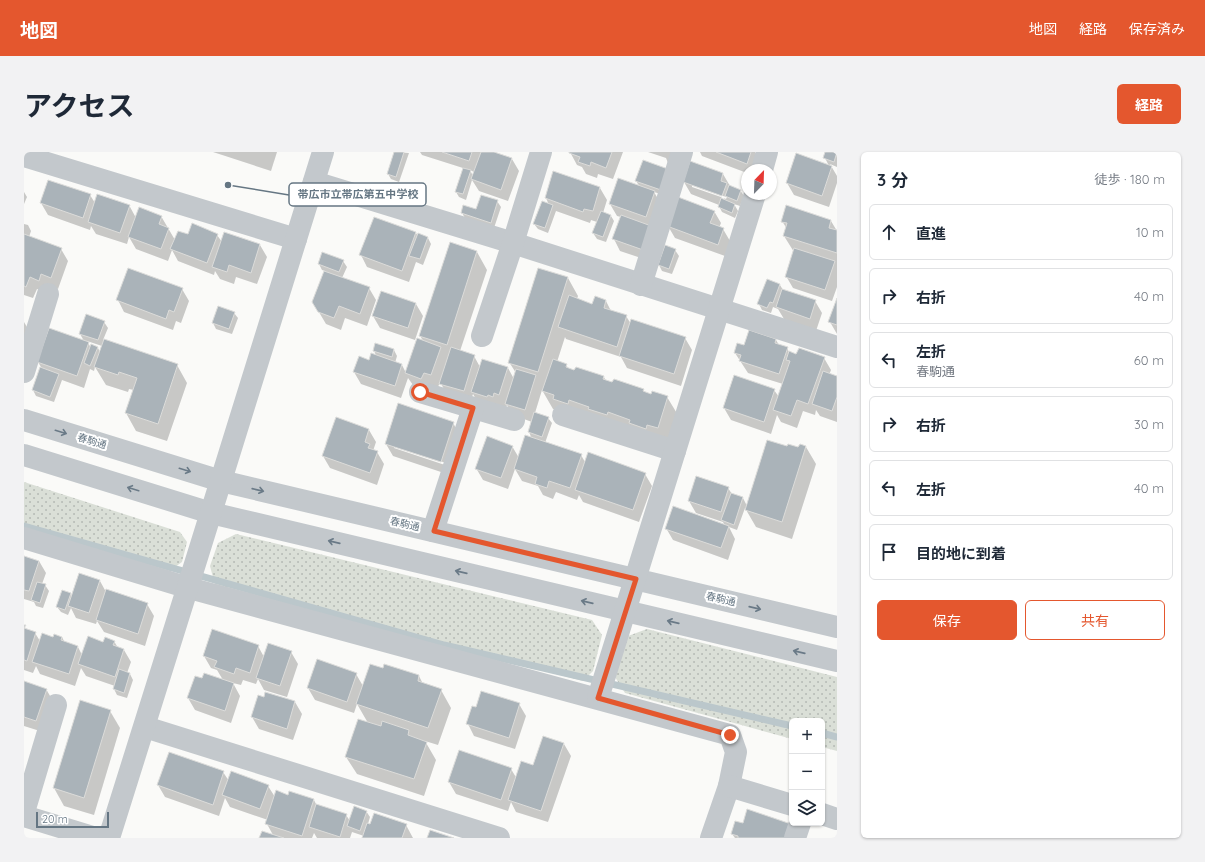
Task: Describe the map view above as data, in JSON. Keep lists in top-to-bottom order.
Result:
{
  "streets": {
    "street": ["春駒通"]
  },
  "places": ["帯広市立帯広第五中学校"],
  "scale_bar": "20 m",
  "north": "top right",
  "page": {
    "header": "地図",
    "nav": ["地図", "経路", "保存済み"],
    "title": "アクセス",
    "buttons": [
      "経路",
      ["保存", "共有"]
    ],
    "heading": ["3 分", "徒歩 · 180 m"],
    "list": [
      ["直進", "10 m"],
      ["右折", "40 m"],
      ["左折", "春駒通", "60 m"],
      ["右折", "30 m"],
      ["左折", "40 m"],
      "目的地に到着"
    ],
    "map_buttons": ["+", "−"],
    "scale": "20 m"
  }
}
